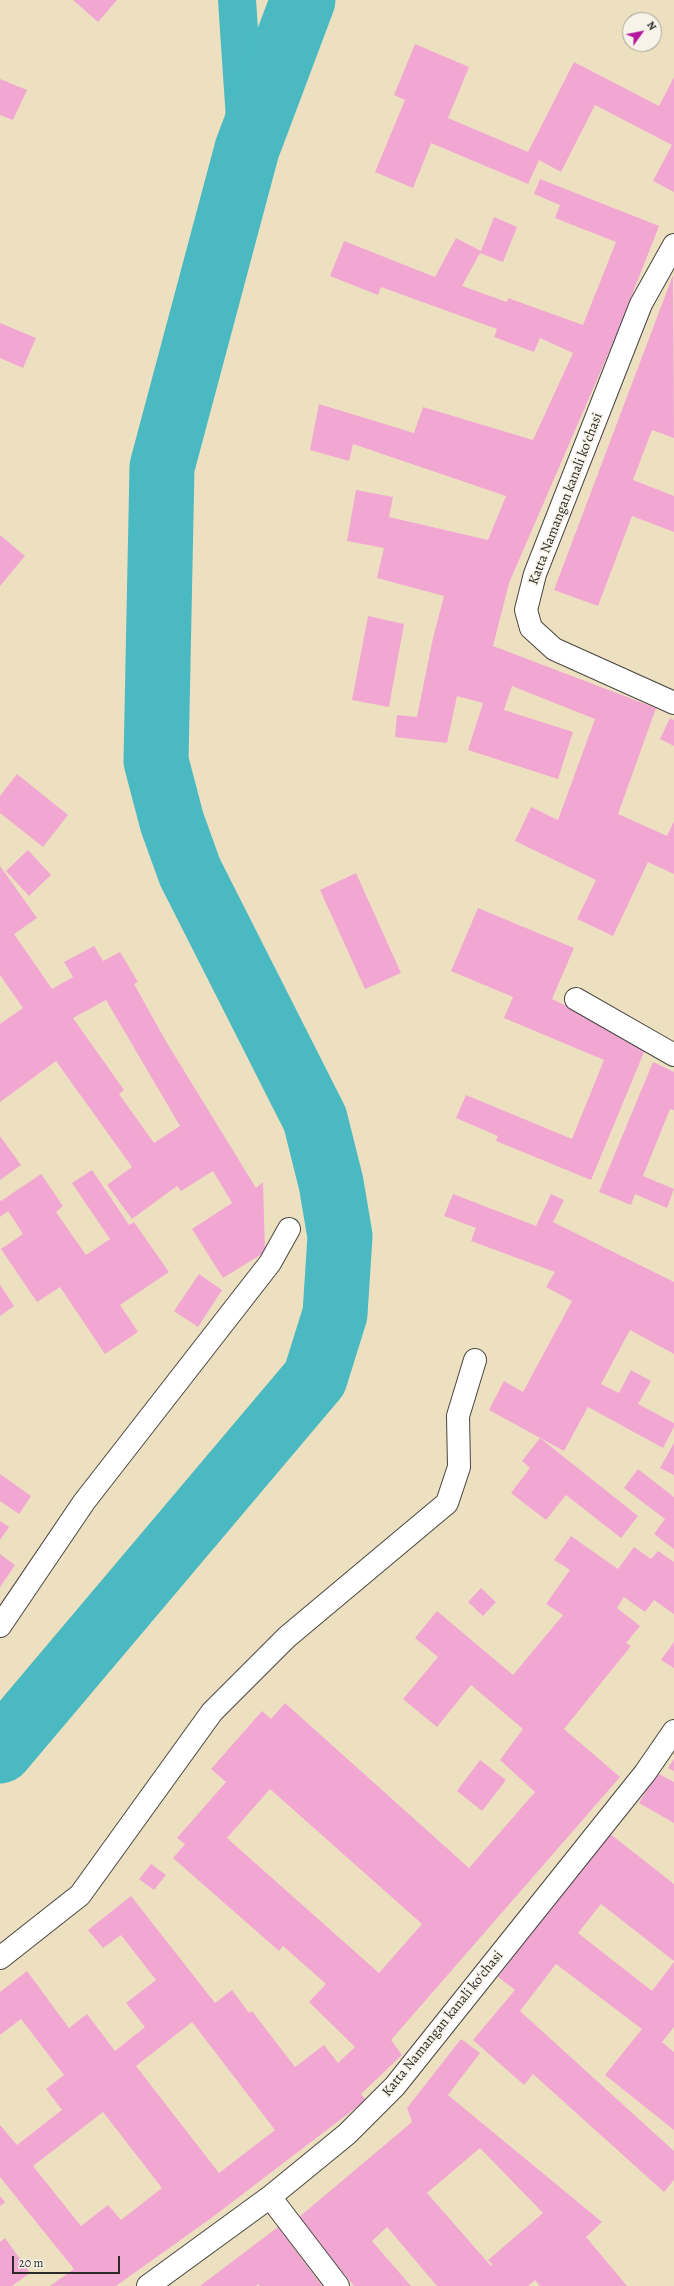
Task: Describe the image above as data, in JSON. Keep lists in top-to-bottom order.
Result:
{
  "streets": {
    "street": ["Katta Namangan kanali koʻchasi"]
  },
  "scale_bar": "20 m",
  "north": "top right"
}
